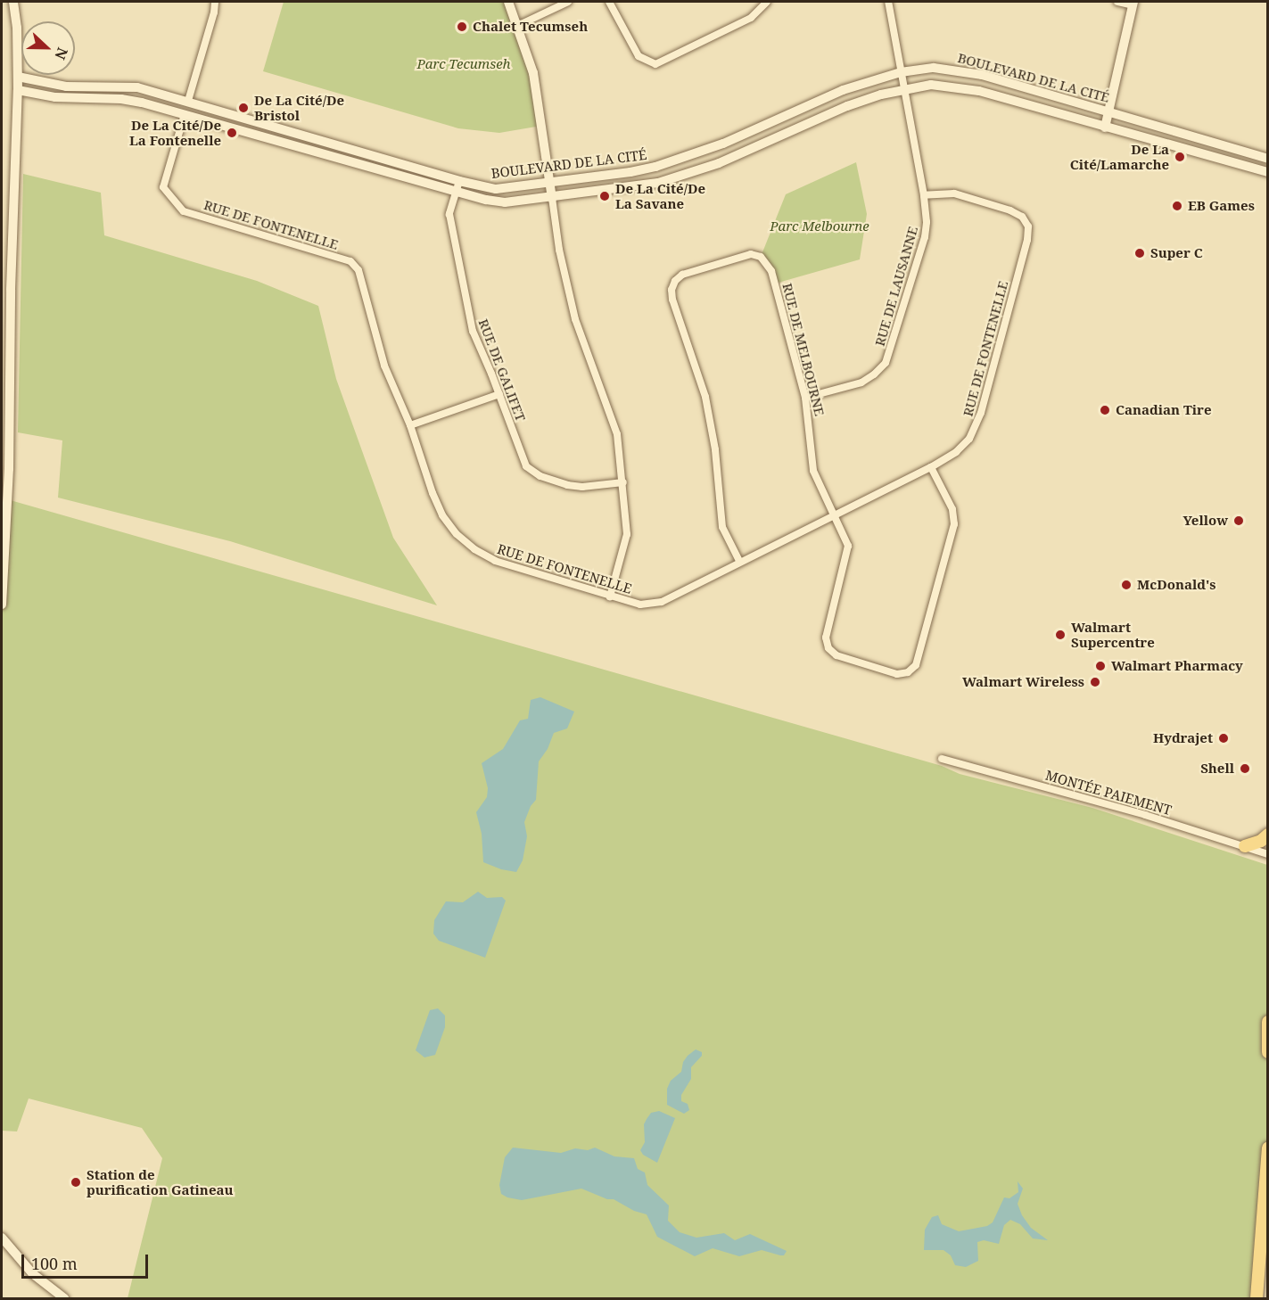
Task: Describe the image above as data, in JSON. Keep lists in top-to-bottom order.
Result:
{
  "streets": {
    "street": [
      "BOULEVARD DE LA CITÉ",
      "RUE DE FONTENELLE",
      "RUE DE LAUSANNE",
      "RUE DE MELBOURNE",
      "RUE DE GALIFET",
      "MONTÉE PAIEMENT"
    ]
  },
  "crossings": [
    ["BOULEVARD DE LA CITÉ", "RUE DE FONTENELLE"],
    ["BOULEVARD DE LA CITÉ", "RUE DE LAUSANNE"],
    ["BOULEVARD DE LA CITÉ", "RUE DE GALIFET"],
    ["RUE DE FONTENELLE", "RUE DE LAUSANNE"],
    ["RUE DE FONTENELLE", "RUE DE MELBOURNE"],
    ["RUE DE LAUSANNE", "RUE DE MELBOURNE"]
  ],
  "parks": ["Parc Tecumseh", "Parc Melbourne"],
  "places": [
    "Chalet Tecumseh",
    "De La Cité/De Bristol",
    "De La Cité/De La Fontenelle",
    "De La Cité/Lamarche",
    "De La Cité/De La Savane",
    "EB Games",
    "Super C",
    "Canadian Tire",
    "Yellow",
    "McDonald's",
    "Walmart Supercentre",
    "Walmart Pharmacy",
    "Walmart Wireless",
    "Hydrajet",
    "Shell",
    "Station de purification Gatineau"
  ],
  "scale_bar": "100 m",
  "north": "right"
}
